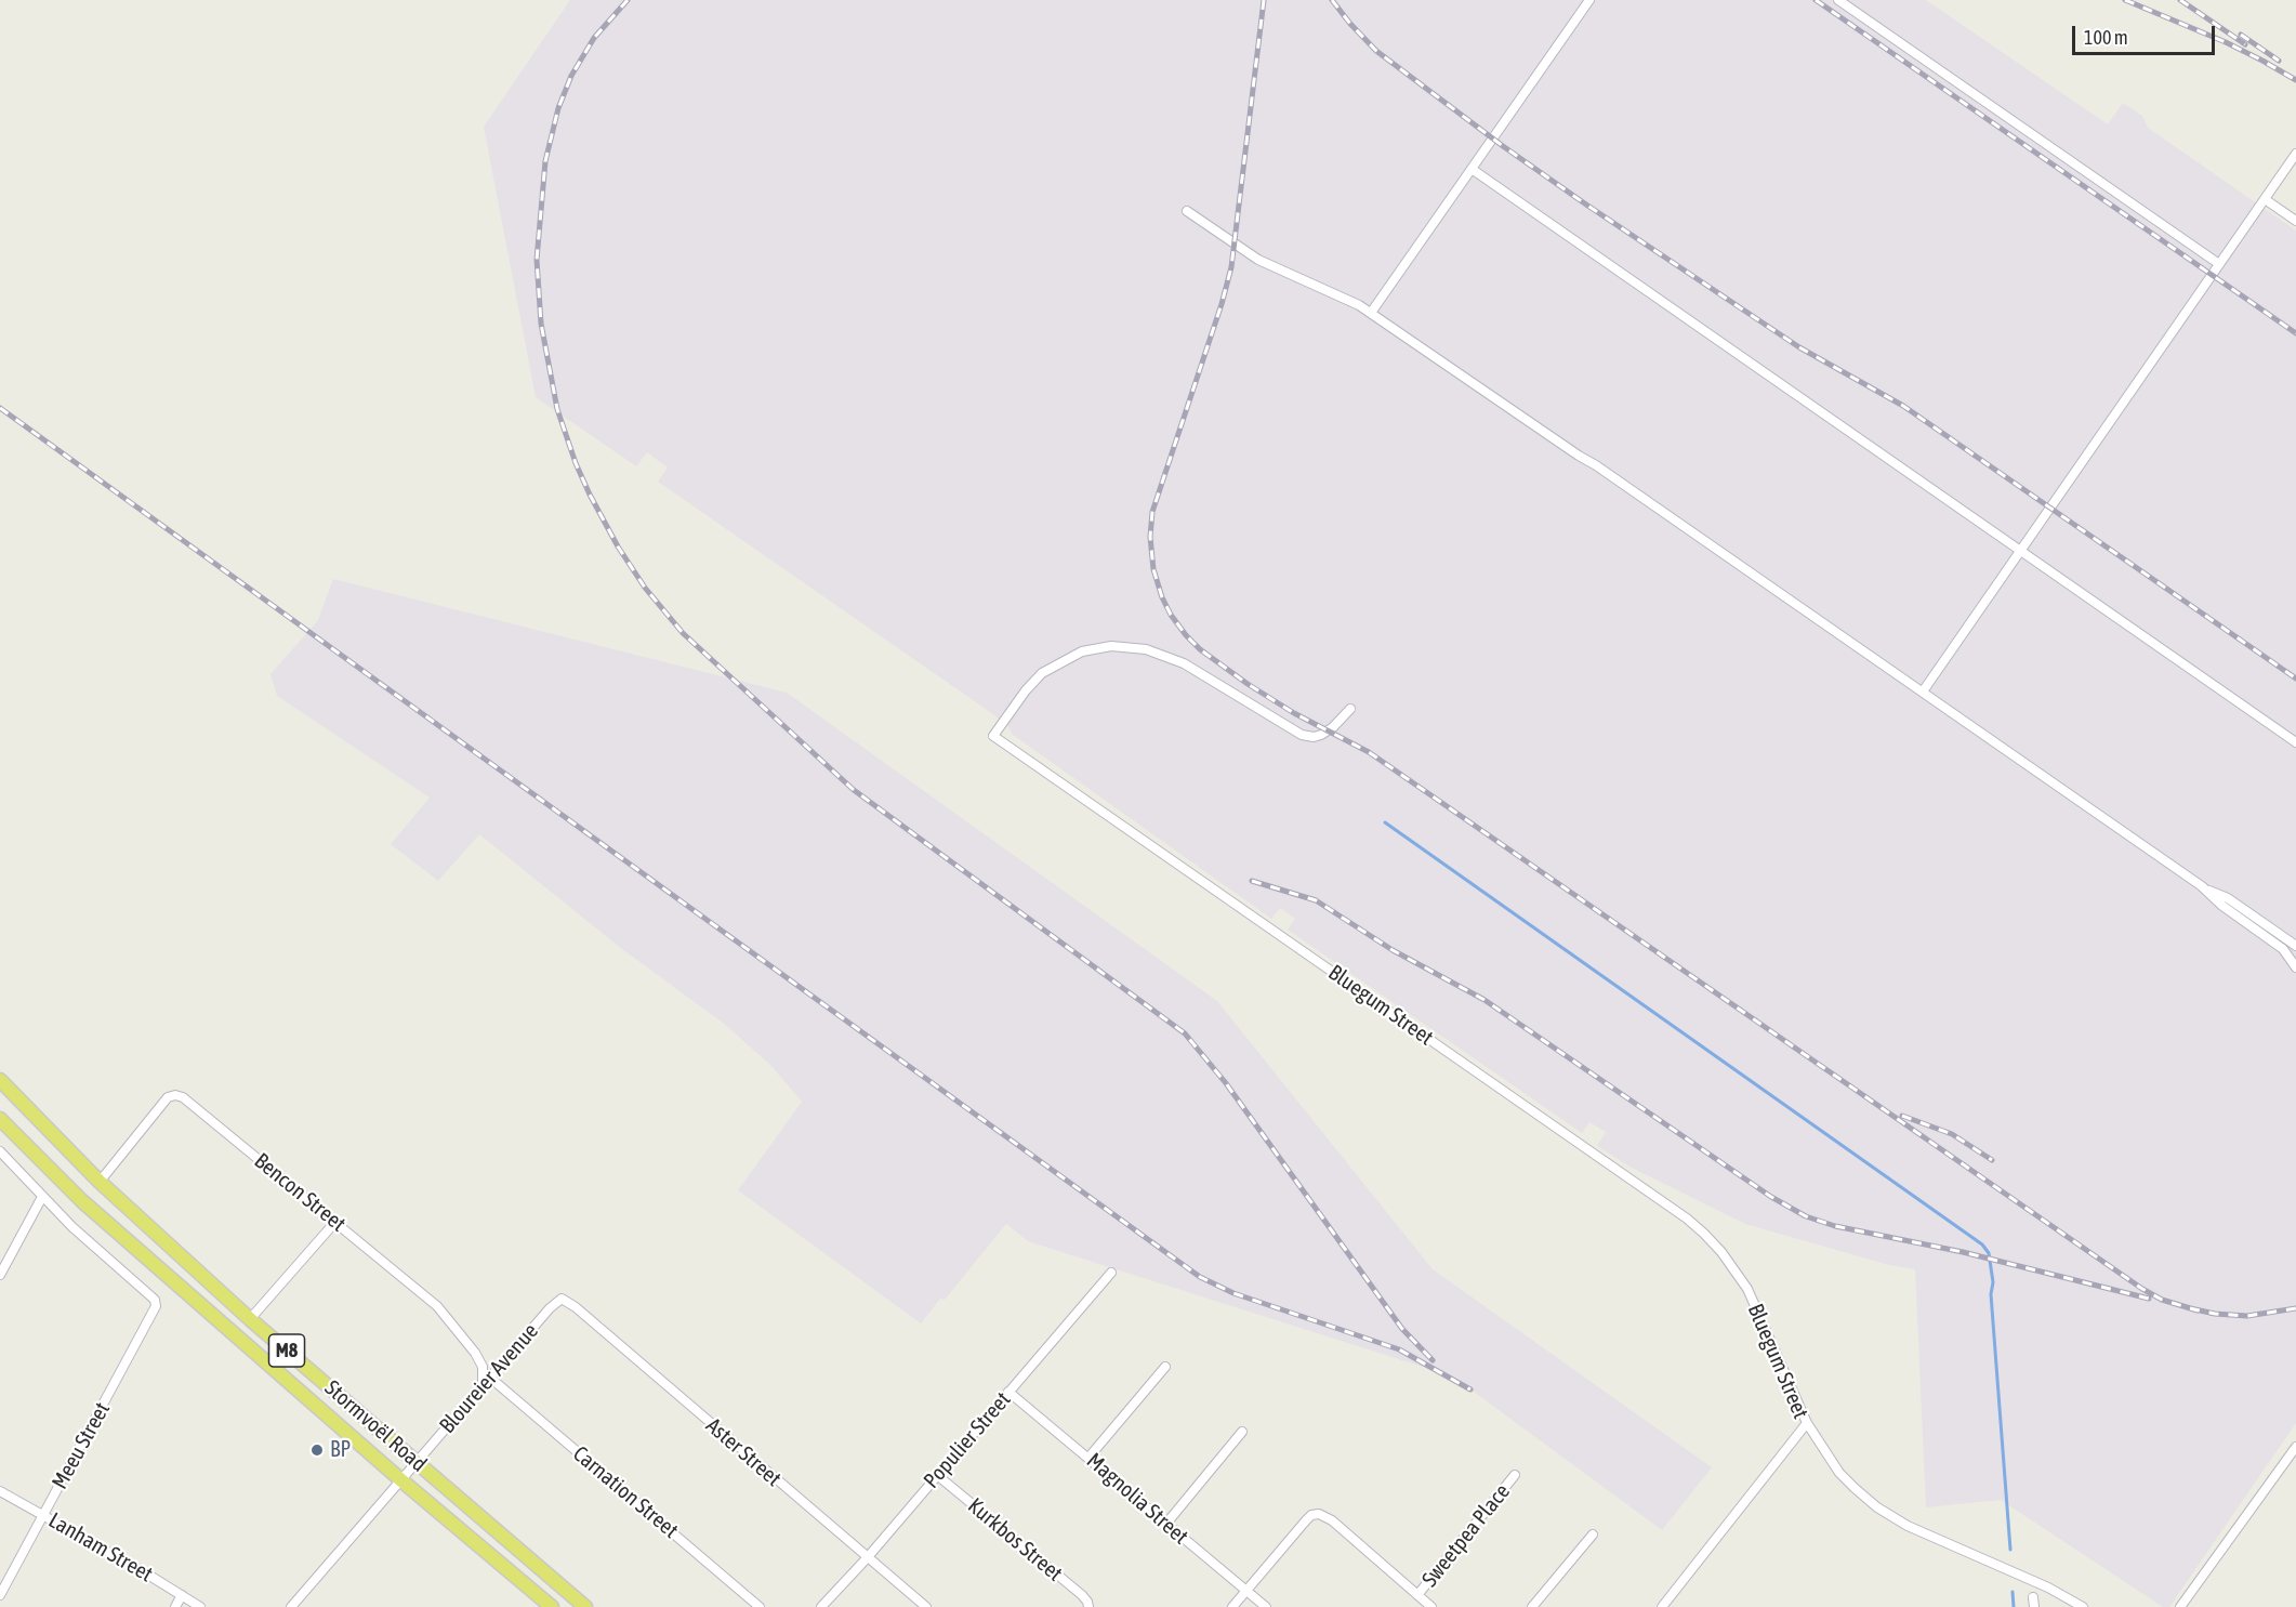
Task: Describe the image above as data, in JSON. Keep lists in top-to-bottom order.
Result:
{
  "streets": {
    "main road": ["M8", "Stormvoël Road"],
    "street": [
      "Bluegum Street",
      "Bencon Street",
      "Bloureier Avenue",
      "Populier Street",
      "Meeu Street",
      "Aster Street",
      "Carnation Street",
      "Magnolia Street",
      "Sweetpea Place",
      "Kurkbos Street",
      "Lanham Street"
    ]
  },
  "crossings": [
    ["Bencon Street", "Bloureier Avenue"],
    ["Bencon Street", "Stormvoël Road"],
    ["Bloureier Avenue", "Stormvoël Road"],
    ["Bloureier Avenue", "Aster Street"],
    ["Bloureier Avenue", "Carnation Street"],
    ["Populier Street", "Aster Street"],
    ["Populier Street", "Magnolia Street"],
    ["Populier Street", "Kurkbos Street"],
    ["Meeu Street", "Lanham Street"]
  ],
  "places": ["BP"],
  "scale_bar": "100 m"
}
